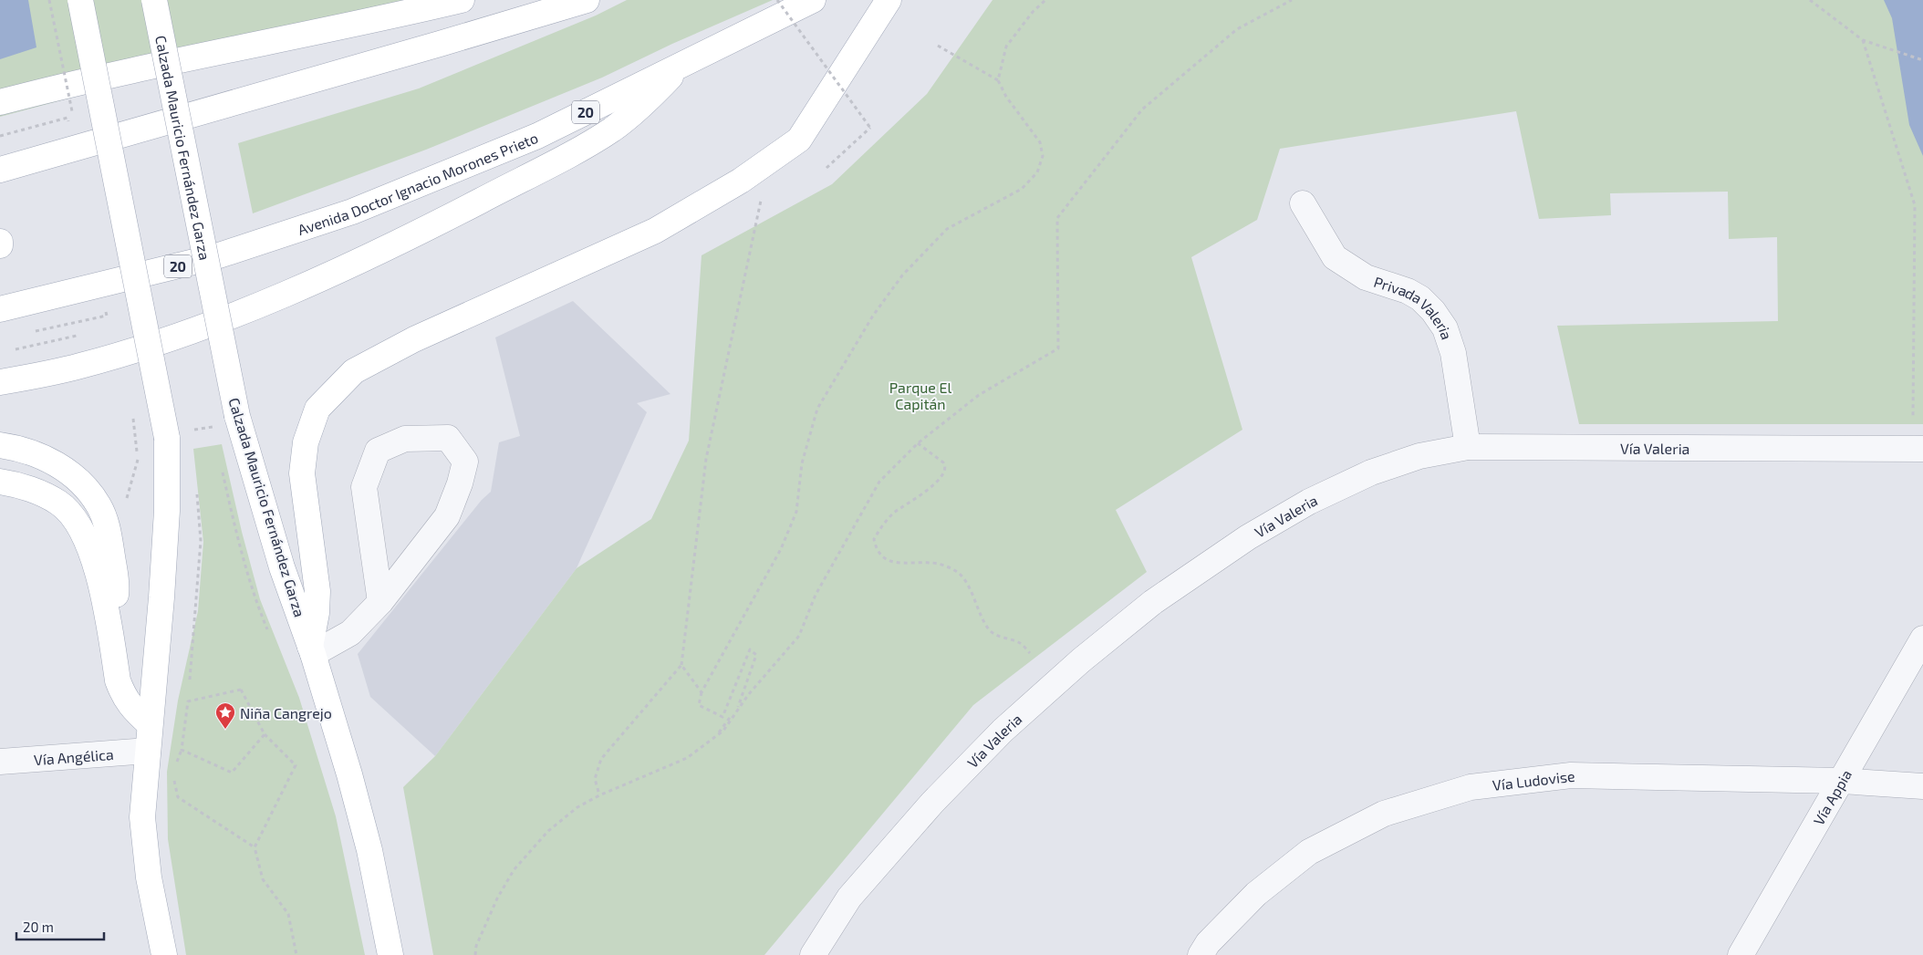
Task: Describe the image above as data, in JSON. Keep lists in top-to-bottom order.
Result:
{
  "streets": {
    "main road": ["20", "Calzada Mauricio Fernández Garza", "Avenida Doctor Ignacio Morones Prieto"],
    "street": [
      "Privada Valeria",
      "Vía Valeria",
      "Vía Angélica",
      "Vía Ludovise",
      "Vía Appia"
    ]
  },
  "crossings": [
    ["Privada Valeria", "Vía Valeria"],
    ["Vía Ludovise", "Vía Appia"]
  ],
  "parks": ["Parque El Capitán"],
  "places": {
    "place": ["Niña Cangrejo"]
  },
  "scale_bar": "20 m"
}
